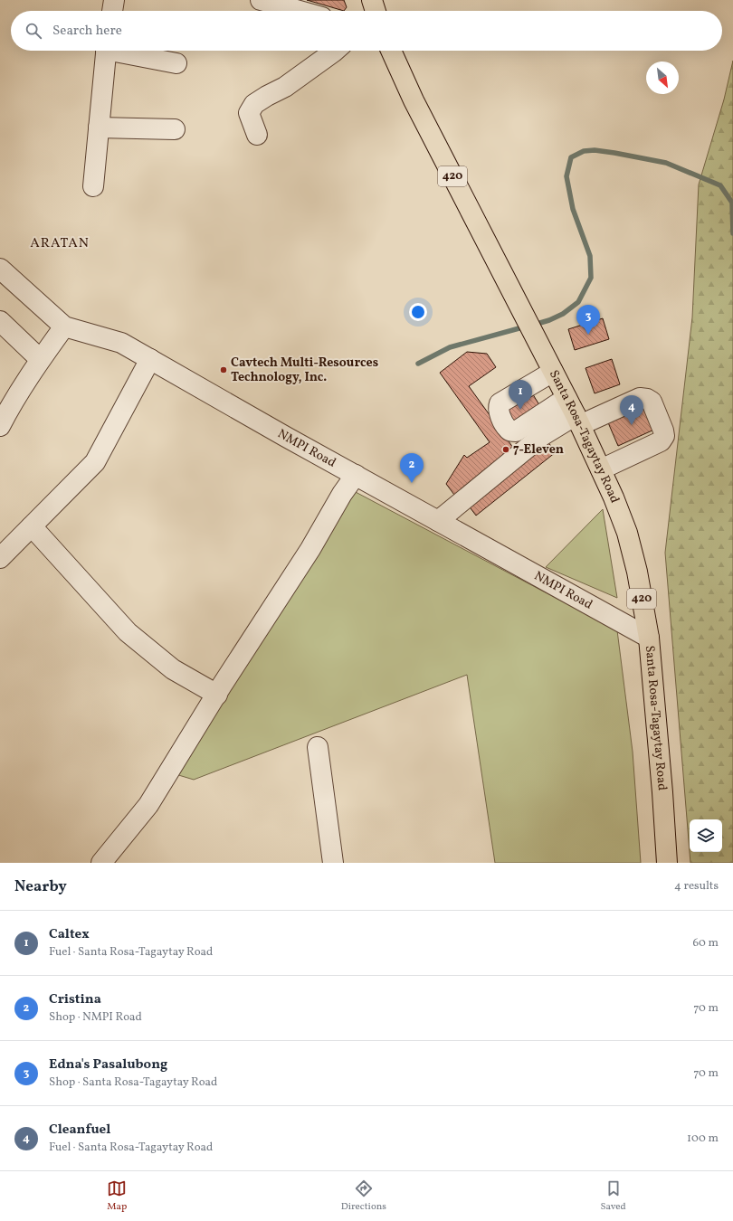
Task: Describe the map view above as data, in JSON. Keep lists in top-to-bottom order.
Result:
{
  "streets": {
    "main road": ["420", "Santa Rosa-Tagaytay Road"],
    "street": ["NMPI Road"]
  },
  "crossings": [
    ["Santa Rosa-Tagaytay Road", "NMPI Road"]
  ],
  "districts": ["ARATAN"],
  "places": ["Cavtech Multi-Resources Technology, Inc.", "7-Eleven"],
  "north": "bottom right",
  "page": {
    "search": "Search here",
    "pins": [
      "3",
      "1",
      "4",
      "2"
    ],
    "heading": ["Nearby", "4 results"],
    "list": [
      {
        "mark": "1",
        "name": "Caltex",
        "note": "Fuel · Santa Rosa-Tagaytay Road",
        "value": "60 m"
      },
      {
        "mark": "2",
        "name": "Cristina",
        "note": "Shop · NMPI Road",
        "value": "70 m"
      },
      {
        "mark": "3",
        "name": "Edna's Pasalubong",
        "note": "Shop · Santa Rosa-Tagaytay Road",
        "value": "70 m"
      },
      {
        "mark": "4",
        "name": "Cleanfuel",
        "note": "Fuel · Santa Rosa-Tagaytay Road",
        "value": "100 m"
      }
    ],
    "nav": ["Map", "Directions", "Saved"]
  }
}
